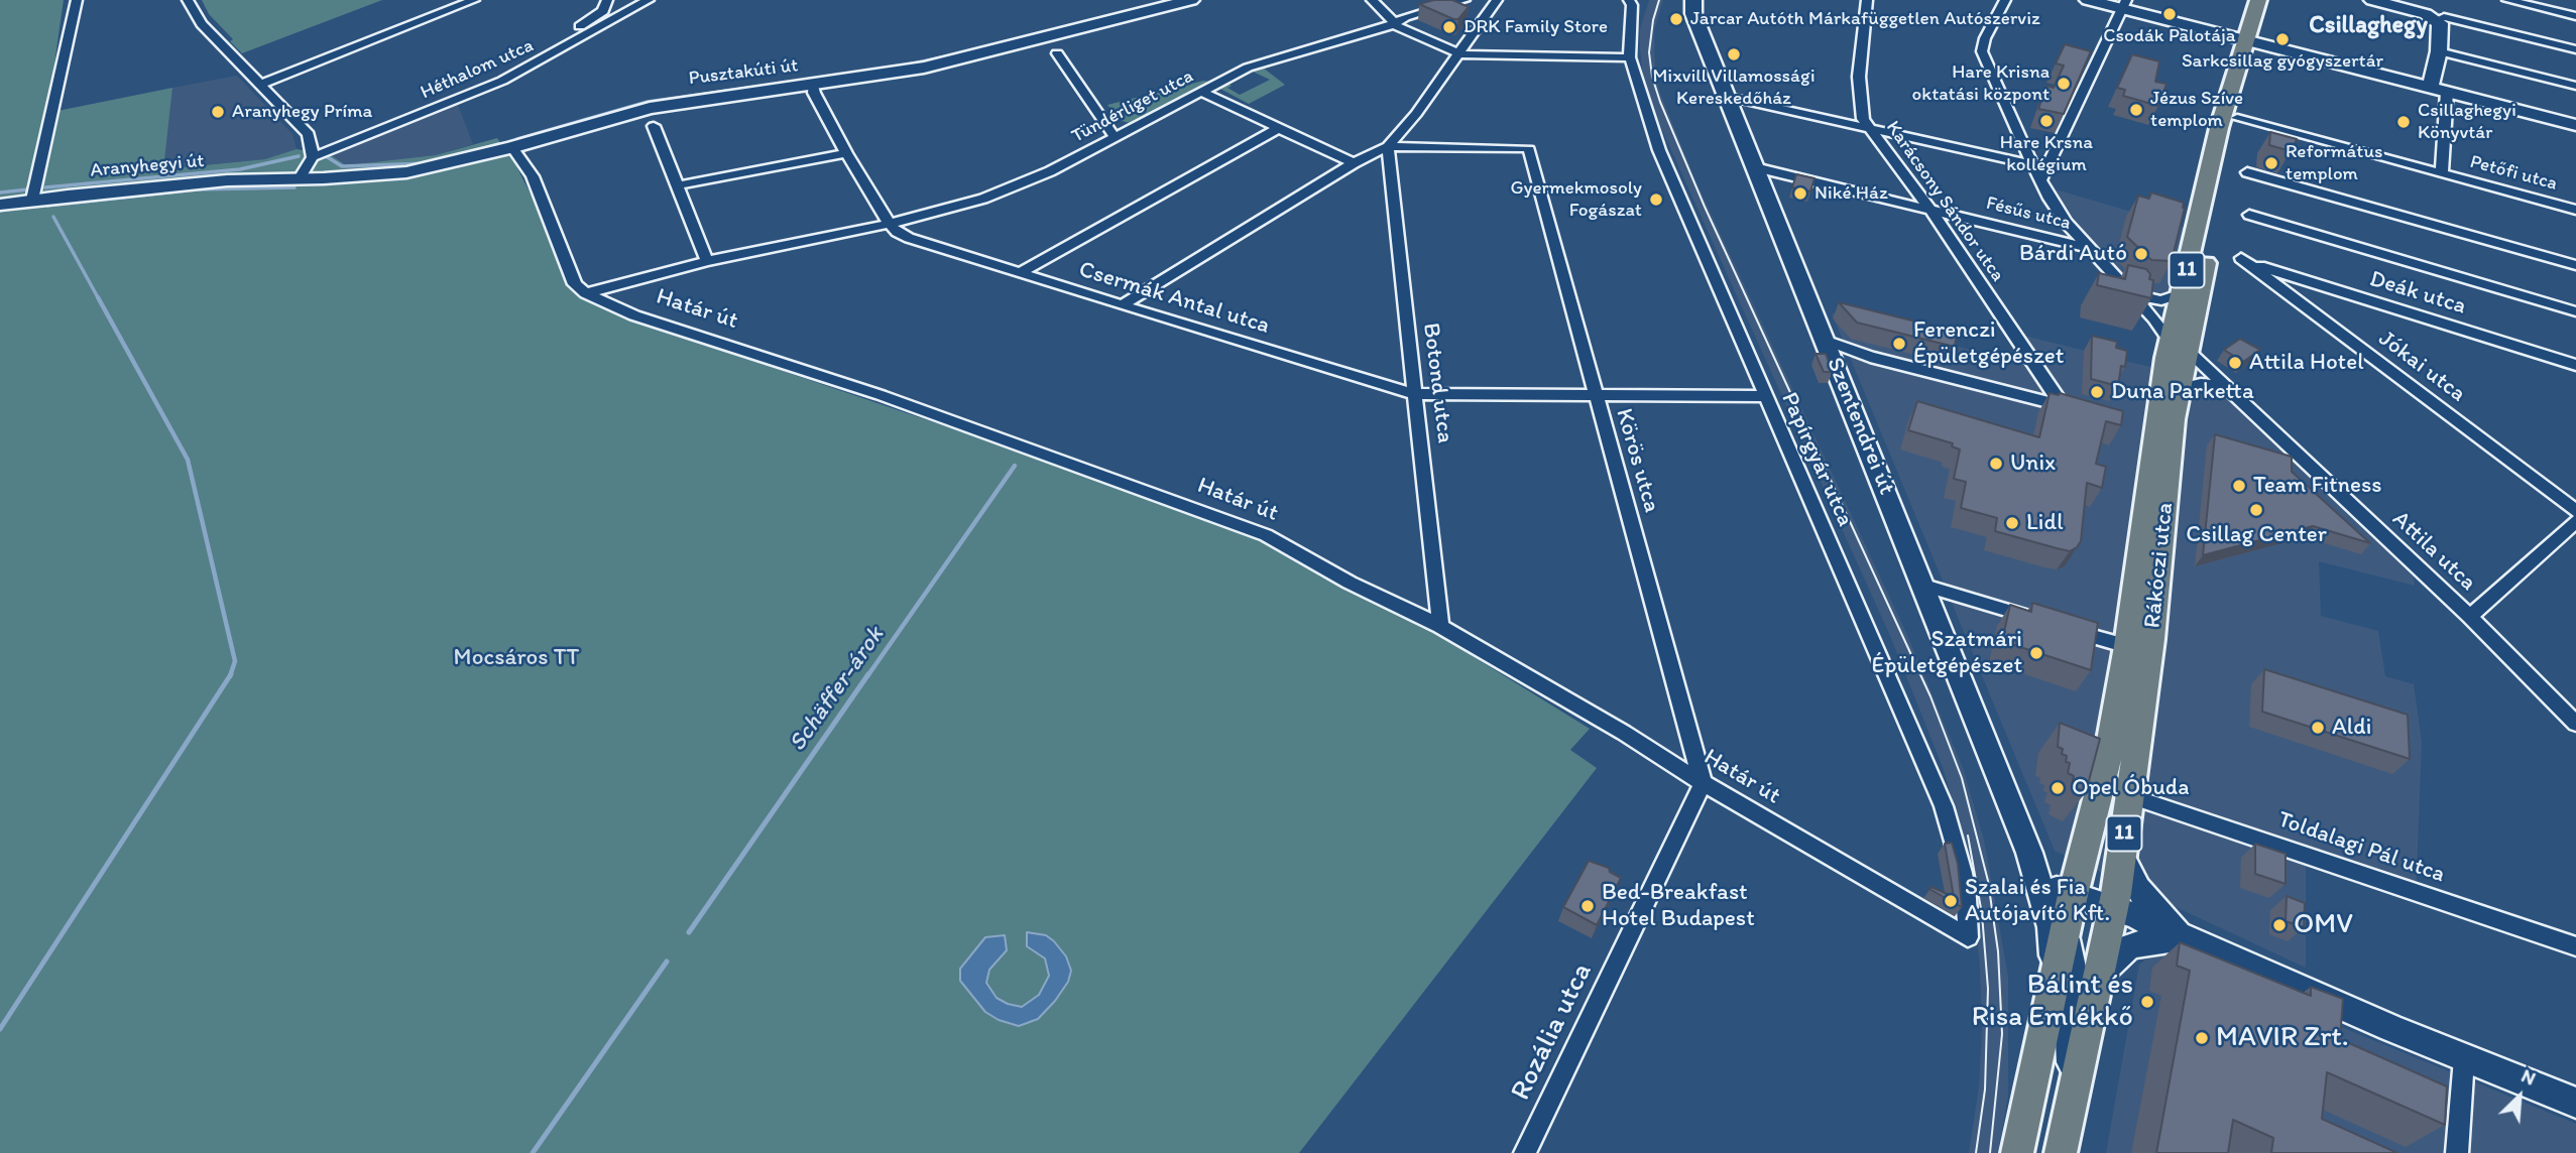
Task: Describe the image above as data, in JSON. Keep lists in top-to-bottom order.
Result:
{
  "streets": {
    "main road": ["11", "Szentendrei út", "Rákóczi utca"],
    "street": [
      "Héthalom utca",
      "Pusztakúti út",
      "Tündérliget utca",
      "Aranyhegyi út",
      "Petőfi utca",
      "Karácsony Sándor utca",
      "Fésűs utca",
      "Deák utca",
      "Csermák Antal utca",
      "Határ út",
      "Jókai utca",
      "Botond utca",
      "Papírgyár utca",
      "Körös utca",
      "Attila utca",
      "Toldalagi Pál utca",
      "Rozália utca"
    ]
  },
  "crossings": [
    ["Pusztakúti út", "Aranyhegyi út"],
    ["Tündérliget utca", "Csermák Antal utca"],
    ["Petőfi utca", "Rákóczi utca"],
    ["Karácsony Sándor utca", "Fésűs utca"],
    ["Fésűs utca", "Szentendrei út"],
    ["Fésűs utca", "Attila utca"],
    ["11", "Rákóczi utca"],
    ["Deák utca", "Jókai utca"],
    ["Csermák Antal utca", "Botond utca"],
    ["Csermák Antal utca", "Papírgyár utca"],
    ["Csermák Antal utca", "Körös utca"],
    ["Határ út", "Botond utca"],
    ["Határ út", "Papírgyár utca"],
    ["Határ út", "Körös utca"],
    ["Határ út", "Rozália utca"],
    ["Botond utca", "Körös utca"],
    ["Szentendrei út", "Rákóczi utca"],
    ["Körös utca", "Rozália utca"],
    ["Attila utca", "Rákóczi utca"],
    ["Rákóczi utca", "Toldalagi Pál utca"]
  ],
  "districts": ["Csillaghegy"],
  "water": ["Schäffer-árok"],
  "parks": ["Mocsáros TT"],
  "places": [
    "Csodák Palotája",
    "Jarcar Autóth Márkafüggetlen Autószerviz",
    "DRK Family Store",
    "Sarkcsillag gyógyszertár",
    "Mixvill Villamossági Kereskedőház",
    "Hare Krisna oktatási központ",
    "Jézus Szíve templom",
    "Aranyhegy Príma",
    "Hare Krsna kollégium",
    "Csillaghegyi Könyvtár",
    "Református templom",
    "Niké Ház",
    "Gyermekmosoly Fogászat",
    "Bárdi Autó",
    "Ferenczi Épületgépészet",
    "Attila Hotel",
    "Duna Parketta",
    "Unix",
    "Team Fitness",
    "Csillag Center",
    "Lidl",
    "Szatmári Épületgépészet",
    "Aldi",
    "Opel Óbuda",
    "Szalai és Fia Autójavító Kft.",
    "Bed-Breakfast Hotel Budapest",
    "OMV",
    "Bálint és Risa Emlékkő",
    "MAVIR Zrt."
  ],
  "north": "top right"
}
